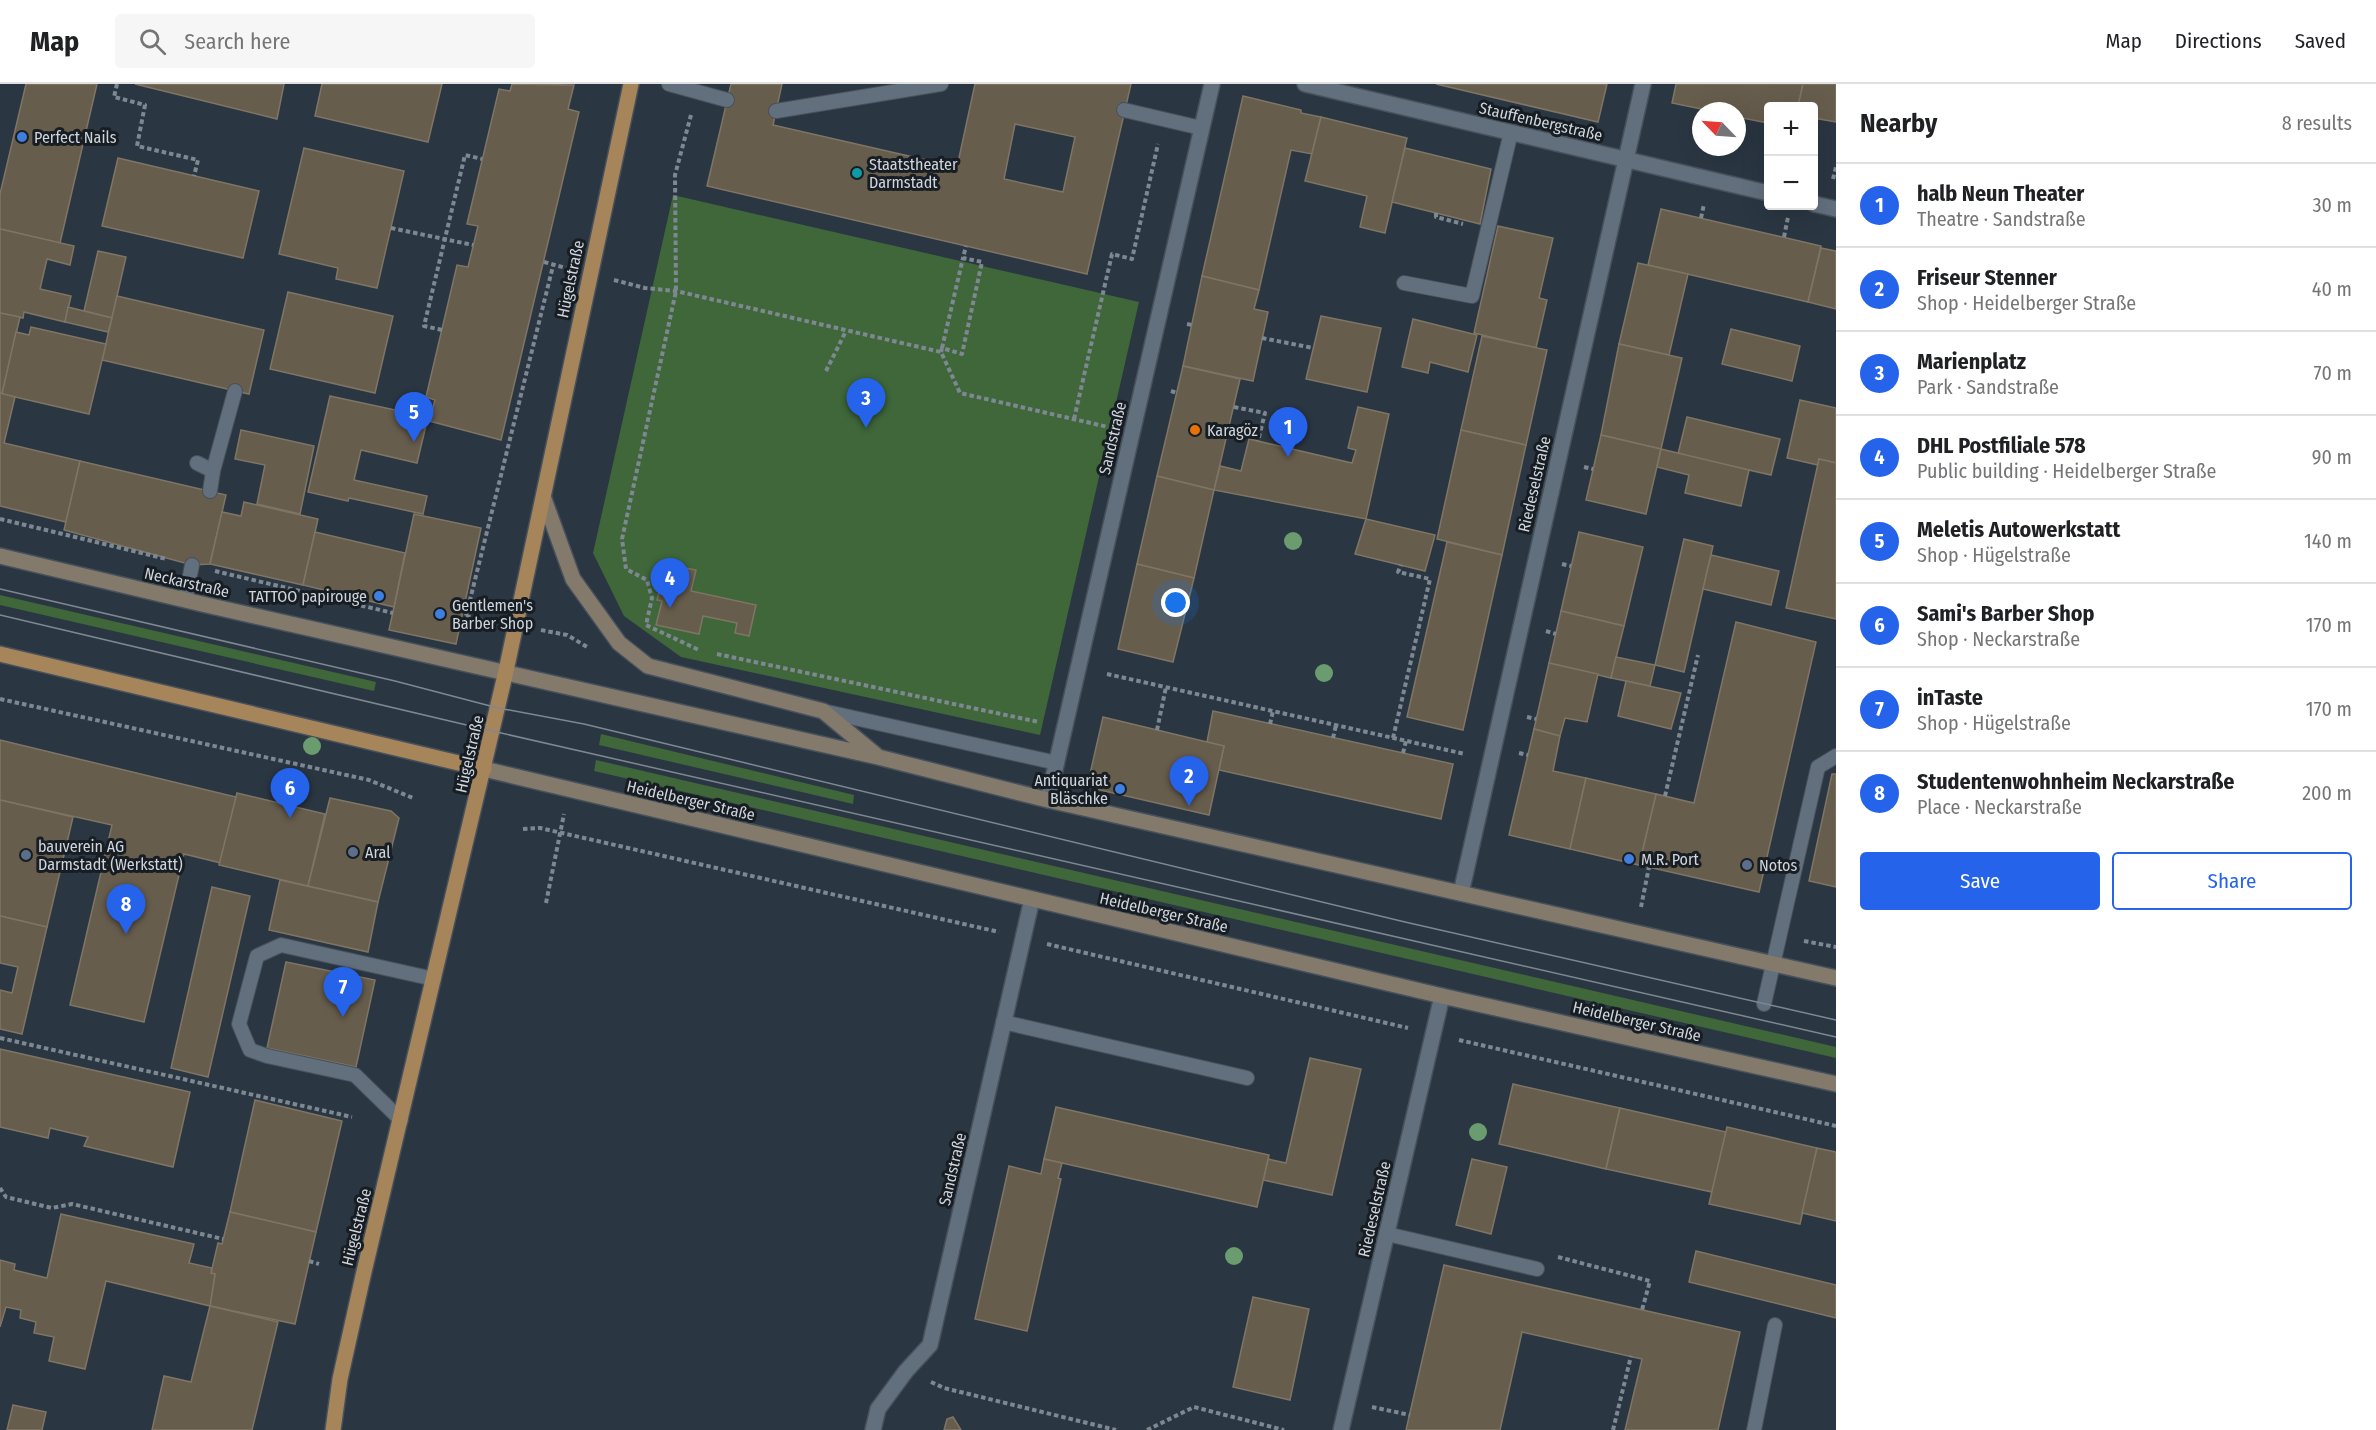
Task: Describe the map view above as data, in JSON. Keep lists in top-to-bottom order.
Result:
{
  "streets": {
    "main road": ["Hügelstraße", "Neckarstraße", "Heidelberger Straße"],
    "street": ["Stauffenbergstraße", "Sandstraße", "Riedeselstraße"]
  },
  "crossings": [
    ["Stauffenbergstraße", "Riedeselstraße"],
    ["Hügelstraße", "Neckarstraße"],
    ["Hügelstraße", "Heidelberger Straße"],
    ["Sandstraße", "Heidelberger Straße"],
    ["Riedeselstraße", "Heidelberger Straße"]
  ],
  "places": [
    "Perfect Nails",
    "Staatstheater Darmstadt",
    "Karagöz",
    "TATTOO papirouge",
    "Gentlemen's Barber Shop",
    "Antiquariat Bläschke",
    "Aral",
    "bauverein AG Darmstadt (Werkstatt)",
    "M.R. Port",
    "Notos"
  ],
  "north": "top left",
  "page": {
    "header": "Map",
    "search": "Search here",
    "nav": ["Map", "Directions", "Saved"],
    "heading": ["Nearby", "8 results"],
    "map_buttons": ["+", "−"],
    "list": [
      {
        "mark": "1",
        "name": "halb Neun Theater",
        "note": "Theatre · Sandstraße",
        "value": "30 m"
      },
      {
        "mark": "2",
        "name": "Friseur Stenner",
        "note": "Shop · Heidelberger Straße",
        "value": "40 m"
      },
      {
        "mark": "3",
        "name": "Marienplatz",
        "note": "Park · Sandstraße",
        "value": "70 m"
      },
      {
        "mark": "4",
        "name": "DHL Postfiliale 578",
        "note": "Public building · Heidelberger Straße",
        "value": "90 m"
      },
      {
        "mark": "5",
        "name": "Meletis Autowerkstatt",
        "note": "Shop · Hügelstraße",
        "value": "140 m"
      },
      {
        "mark": "6",
        "name": "Sami's Barber Shop",
        "note": "Shop · Neckarstraße",
        "value": "170 m"
      },
      {
        "mark": "7",
        "name": "inTaste",
        "note": "Shop · Hügelstraße",
        "value": "170 m"
      },
      {
        "mark": "8",
        "name": "Studentenwohnheim Neckarstraße",
        "note": "Place · Neckarstraße",
        "value": "200 m"
      }
    ],
    "pins": [
      "3",
      "5",
      "1",
      "4",
      "2",
      "6",
      "8",
      "7"
    ],
    "buttons": ["Save", "Share"]
  }
}
